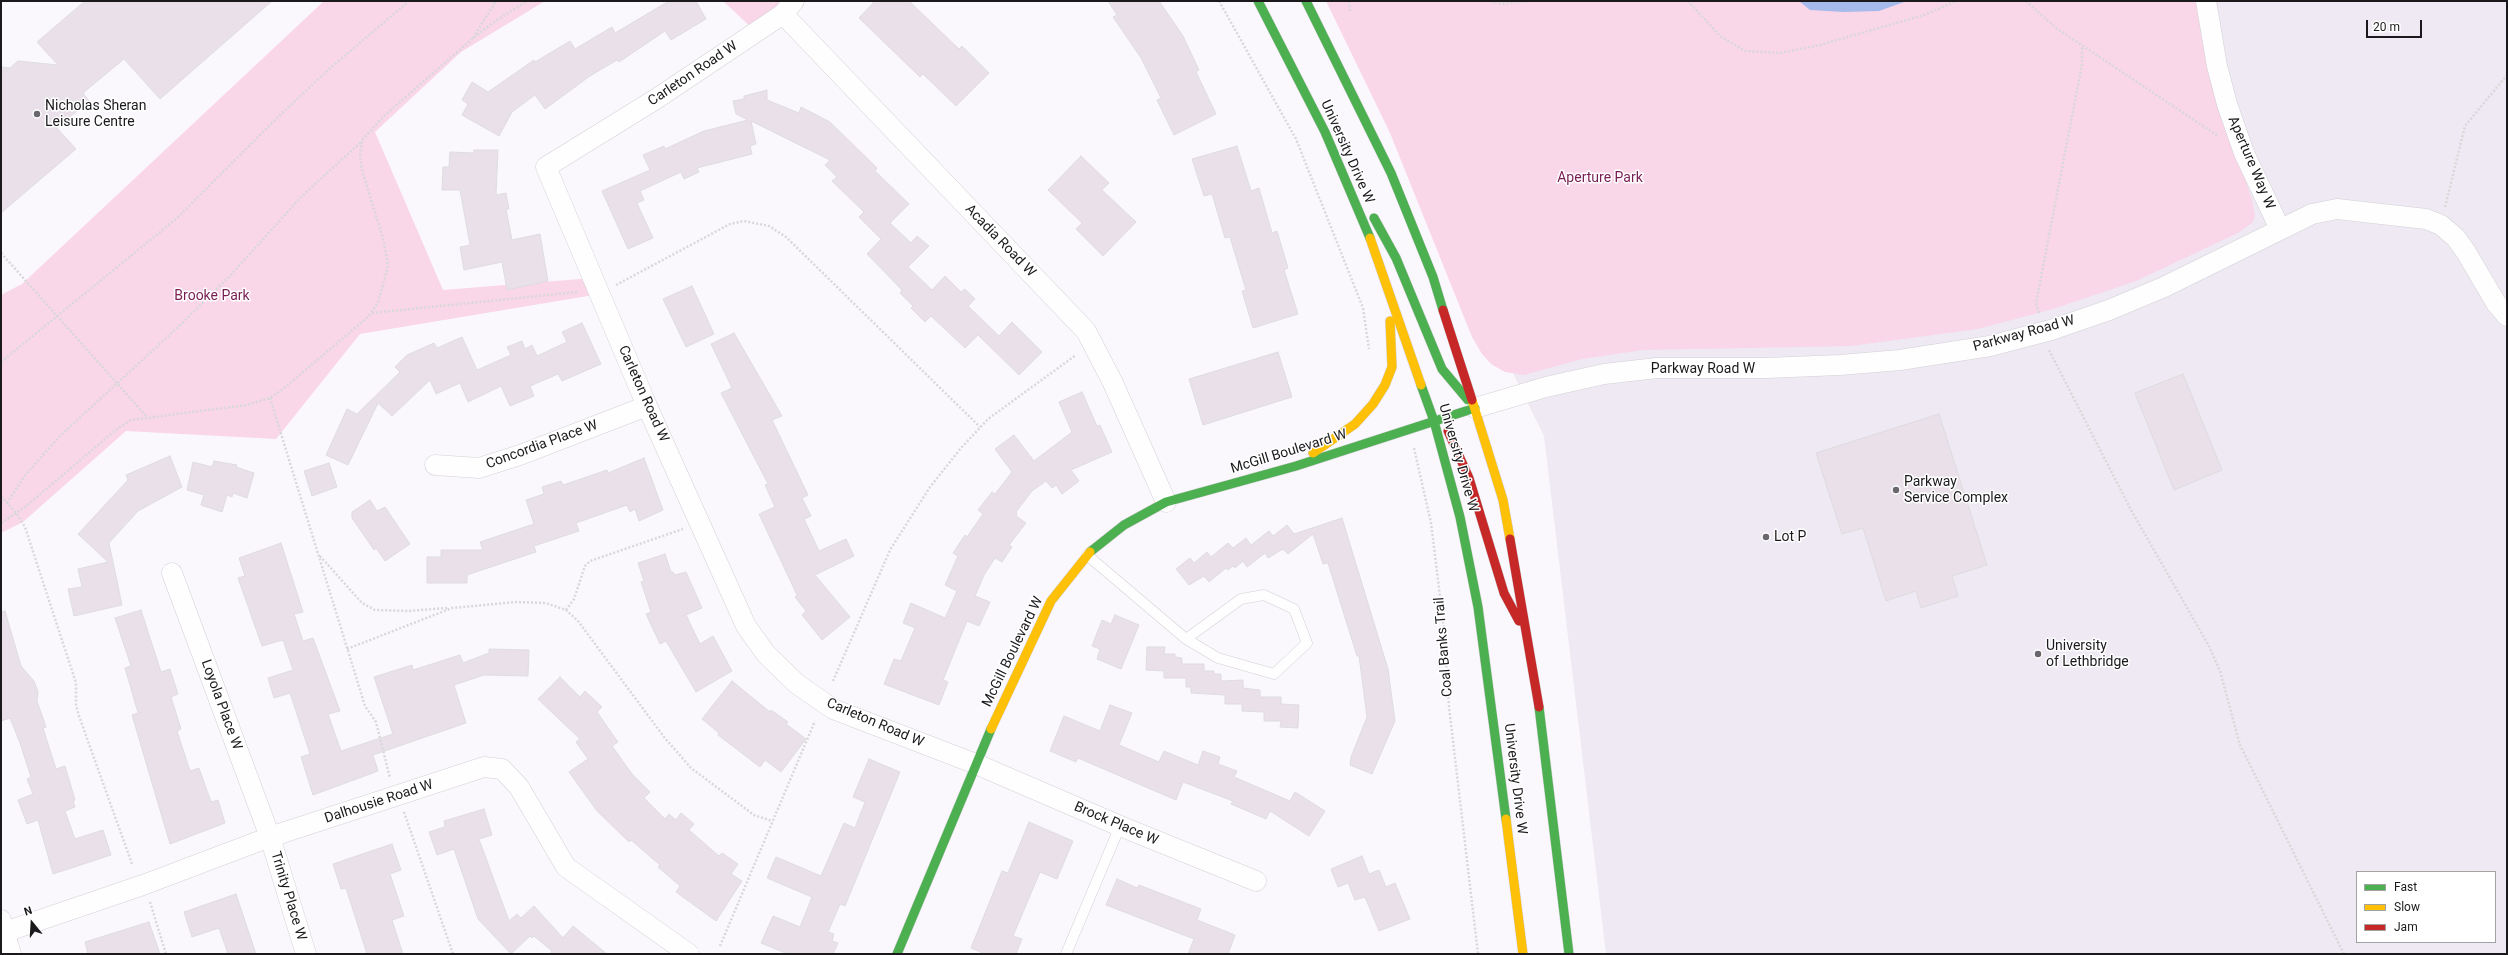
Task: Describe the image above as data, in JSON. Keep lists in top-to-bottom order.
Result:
{
  "streets": {
    "main road": ["University Drive W", "McGill Boulevard W"],
    "street": [
      "Carleton Road W",
      "Aperture Way W",
      "Acadia Road W",
      "Parkway Road W",
      "Concordia Place W",
      "Loyola Place W",
      "Dalhousie Road W",
      "Brock Place W",
      "Trinity Place W"
    ],
    "path": ["Coal Banks Trail"]
  },
  "crossings": [
    ["Carleton Road W", "Acadia Road W"],
    ["Carleton Road W", "Concordia Place W"],
    ["Carleton Road W", "McGill Boulevard W"],
    ["Carleton Road W", "Brock Place W"],
    ["University Drive W", "McGill Boulevard W"],
    ["Aperture Way W", "Parkway Road W"],
    ["Acadia Road W", "McGill Boulevard W"],
    ["Parkway Road W", "McGill Boulevard W"],
    ["McGill Boulevard W", "Coal Banks Trail"],
    ["McGill Boulevard W", "Brock Place W"],
    ["Loyola Place W", "Dalhousie Road W"],
    ["Loyola Place W", "Trinity Place W"],
    ["Dalhousie Road W", "Trinity Place W"]
  ],
  "parks": ["Aperture Park", "Brooke Park"],
  "places": [
    "Nicholas Sheran Leisure Centre",
    "Parkway Service Complex",
    "Lot P",
    "University of Lethbridge"
  ],
  "legend": ["Fast", "Slow", "Jam"],
  "scale_bar": "20 m",
  "north": "top"
}
